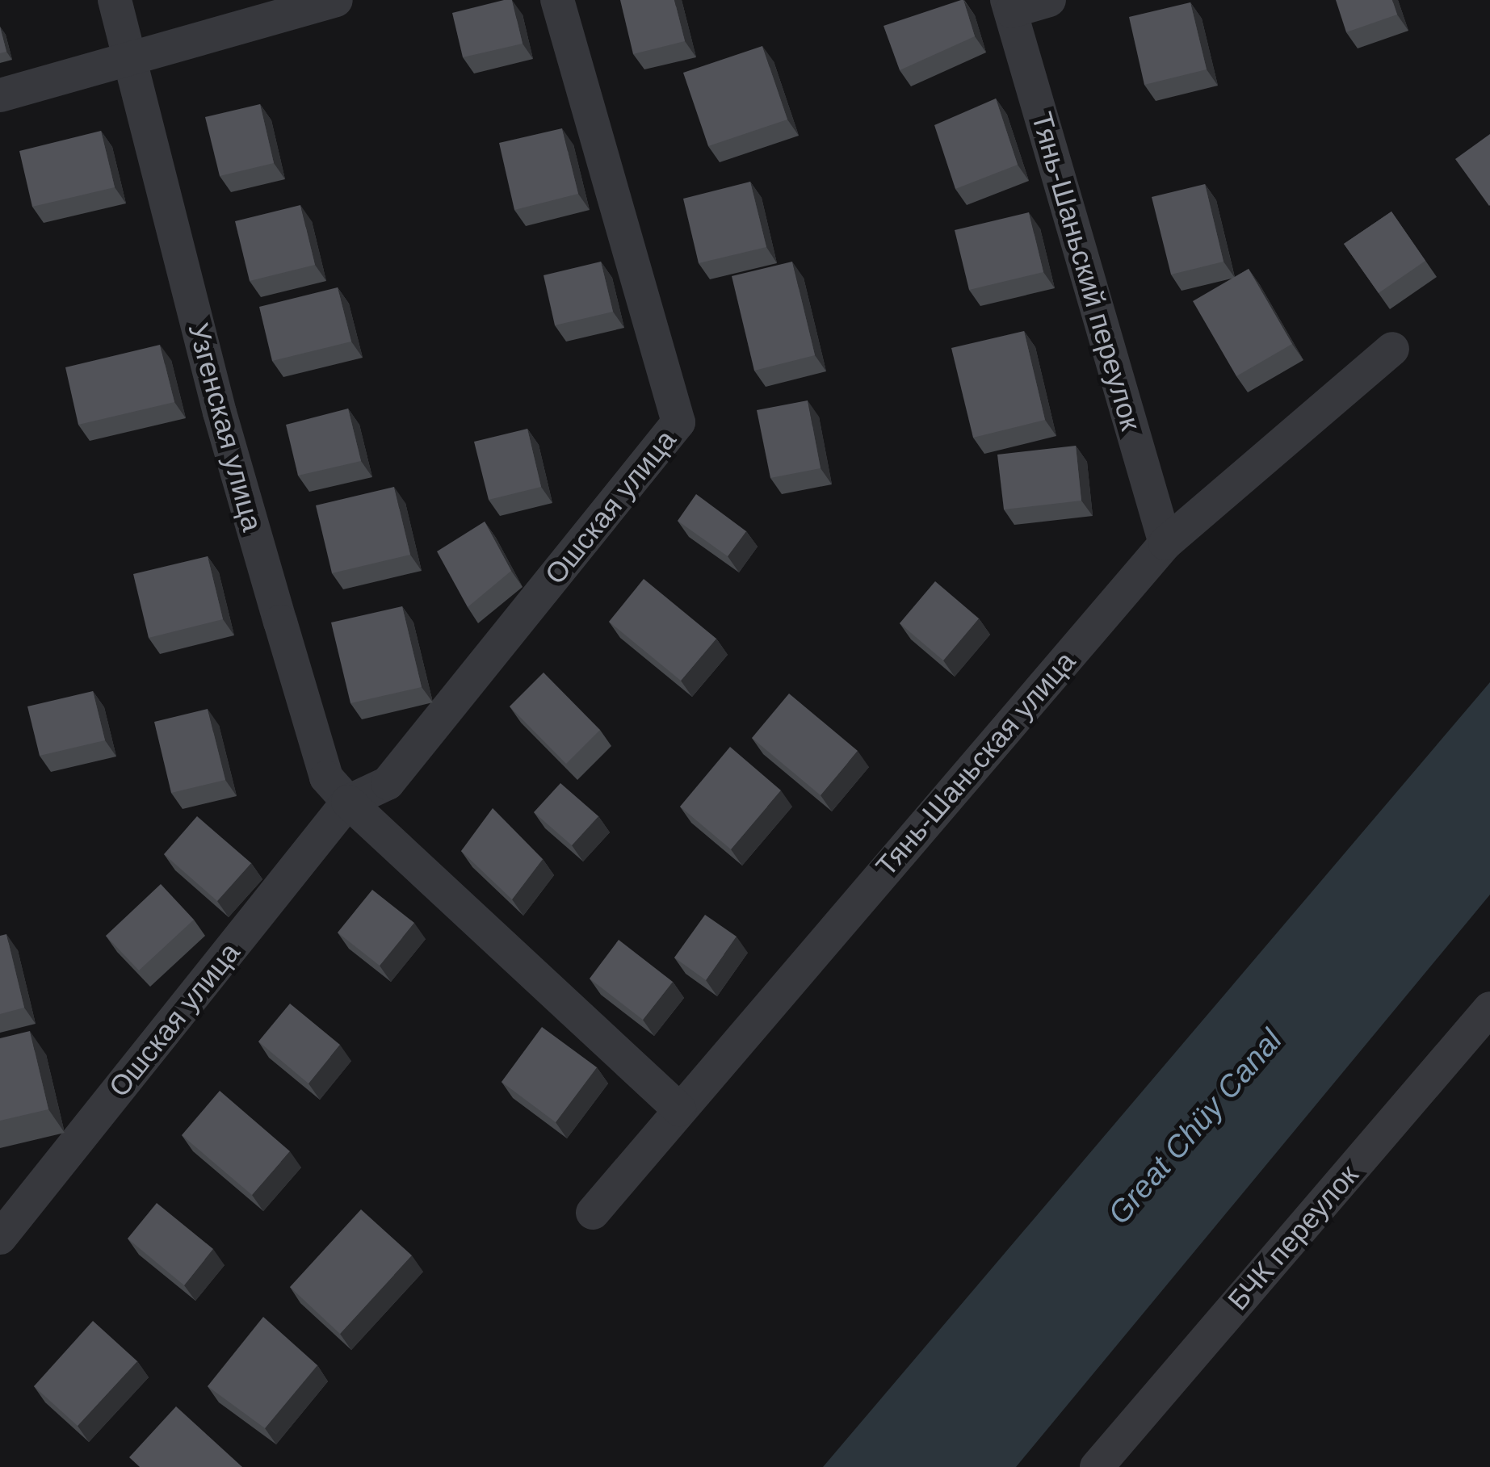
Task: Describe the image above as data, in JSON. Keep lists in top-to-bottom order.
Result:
{
  "streets": {
    "street": [
      "Тянь-Шаньский переулок",
      "Узгенская улица",
      "Ошская улица",
      "Тянь-Шаньская улица",
      "БЧК переулок"
    ]
  },
  "crossings": [
    ["Тянь-Шаньский переулок", "Тянь-Шаньская улица"],
    ["Узгенская улица", "Ошская улица"],
    ["Узгенская улица", "Тянь-Шаньская улица"]
  ],
  "water": ["Great Chüy Canal"]
}
